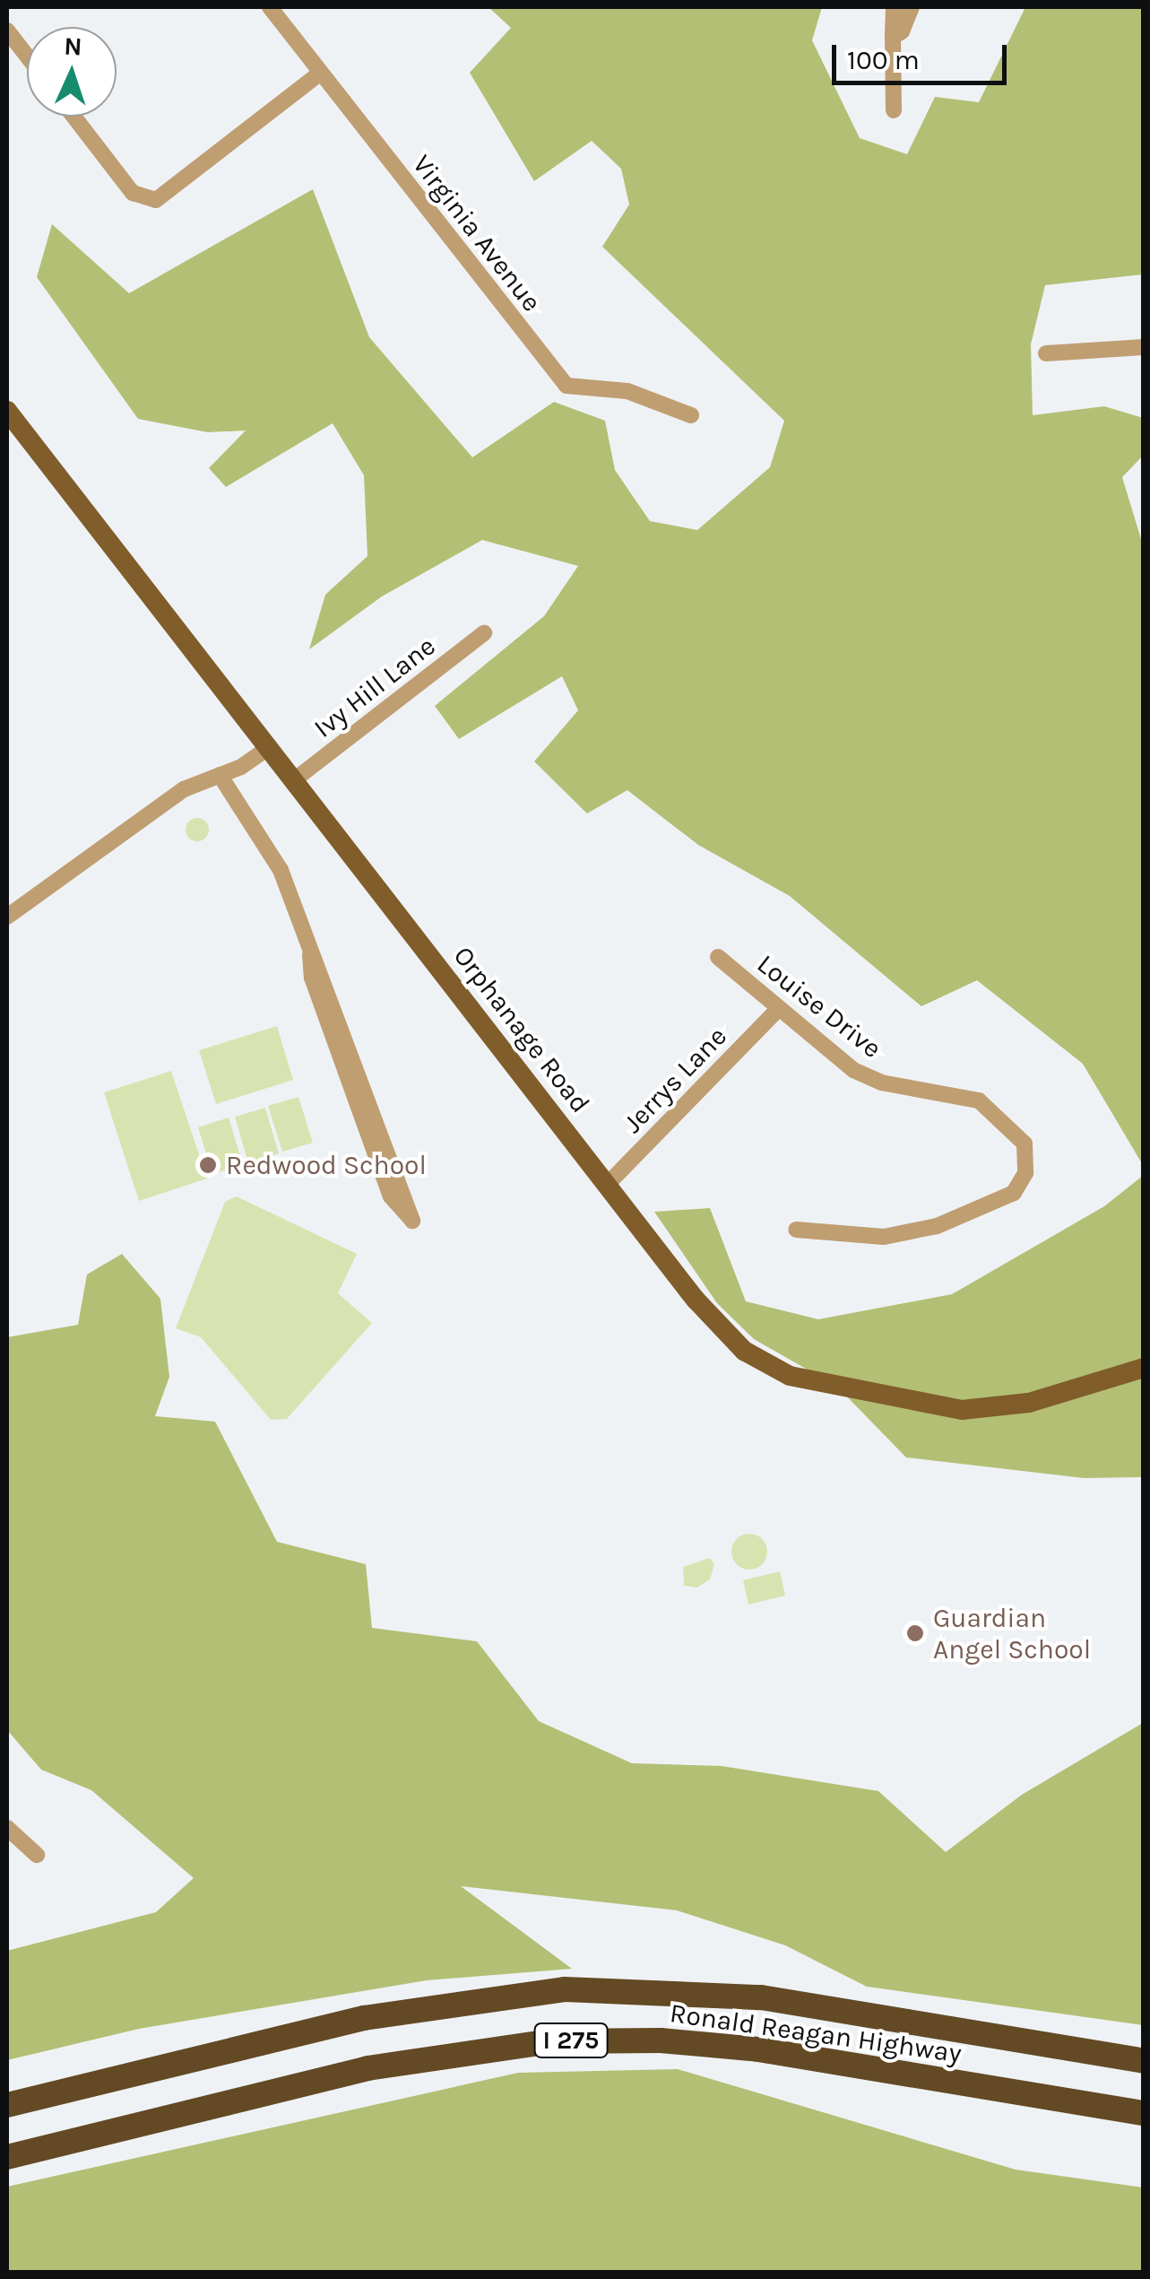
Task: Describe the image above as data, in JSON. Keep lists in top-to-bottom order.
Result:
{
  "streets": {
    "highway": ["Ronald Reagan Highway", "I 275"],
    "main road": ["Orphanage Road"],
    "street": [
      "Virginia Avenue",
      "Ivy Hill Lane",
      "Louise Drive",
      "Jerrys Lane"
    ]
  },
  "crossings": [
    ["Ivy Hill Lane", "Orphanage Road"],
    ["Louise Drive", "Jerrys Lane"],
    ["Orphanage Road", "Jerrys Lane"]
  ],
  "places": ["Redwood School", "Guardian Angel School"],
  "scale_bar": "100 m",
  "north": "top"
}
